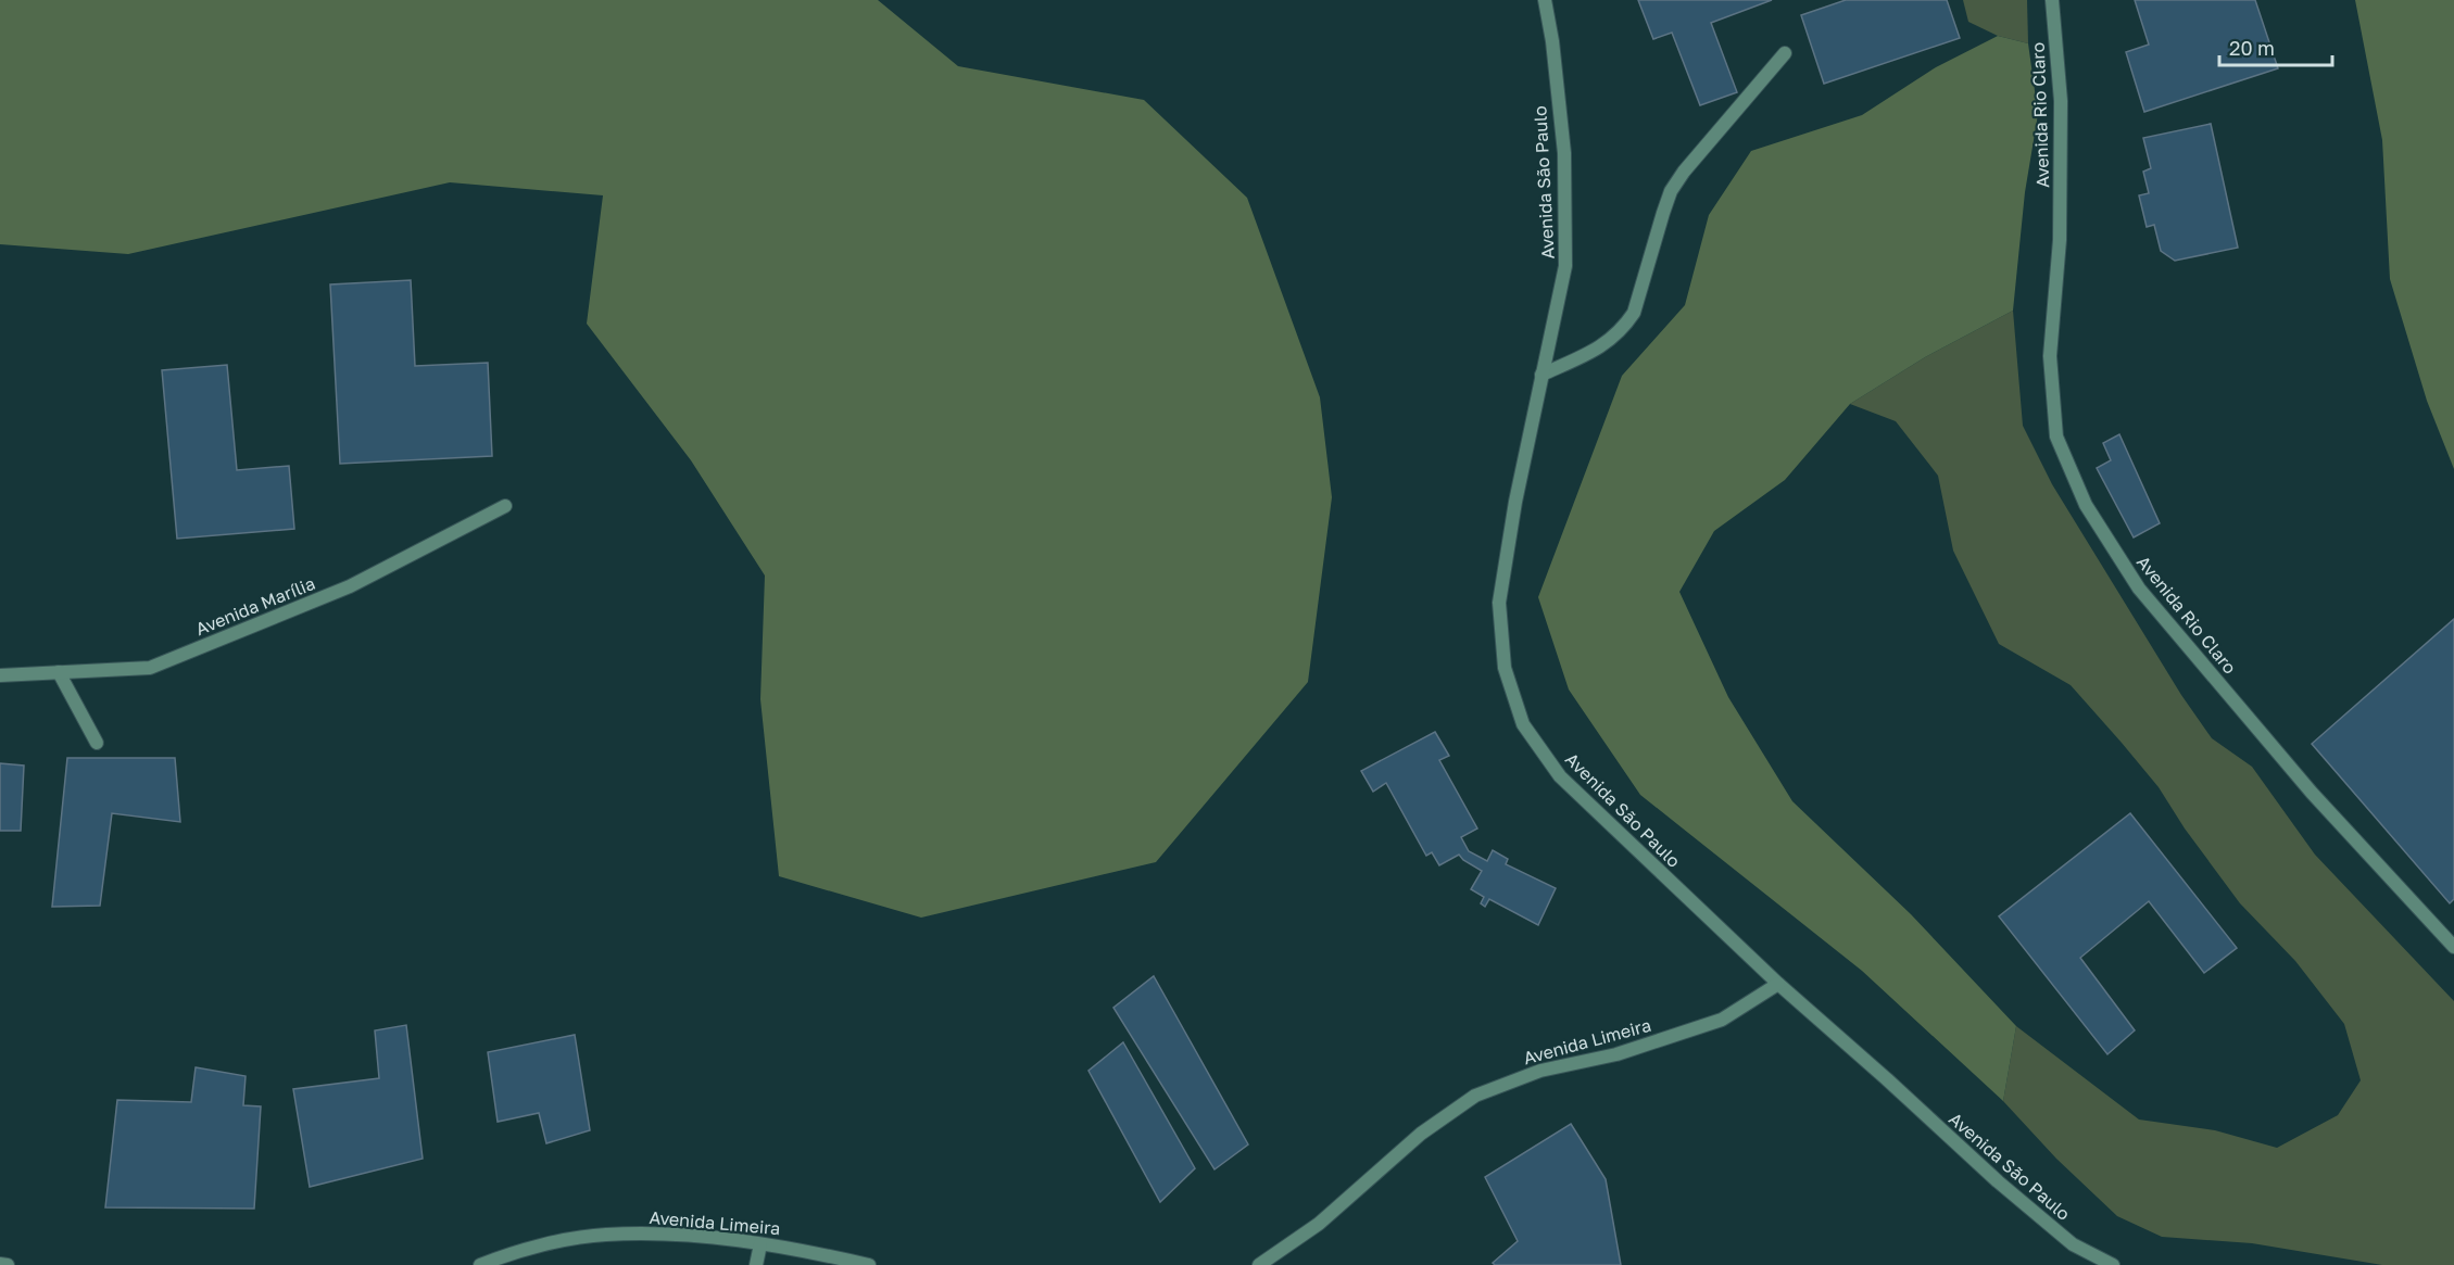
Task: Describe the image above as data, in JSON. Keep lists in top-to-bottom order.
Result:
{
  "streets": {
    "street": [
      "Avenida Rio Claro",
      "Avenida São Paulo",
      "Avenida Marília",
      "Avenida Limeira"
    ]
  },
  "crossings": [
    ["Avenida São Paulo", "Avenida Limeira"]
  ],
  "scale_bar": "20 m"
}
